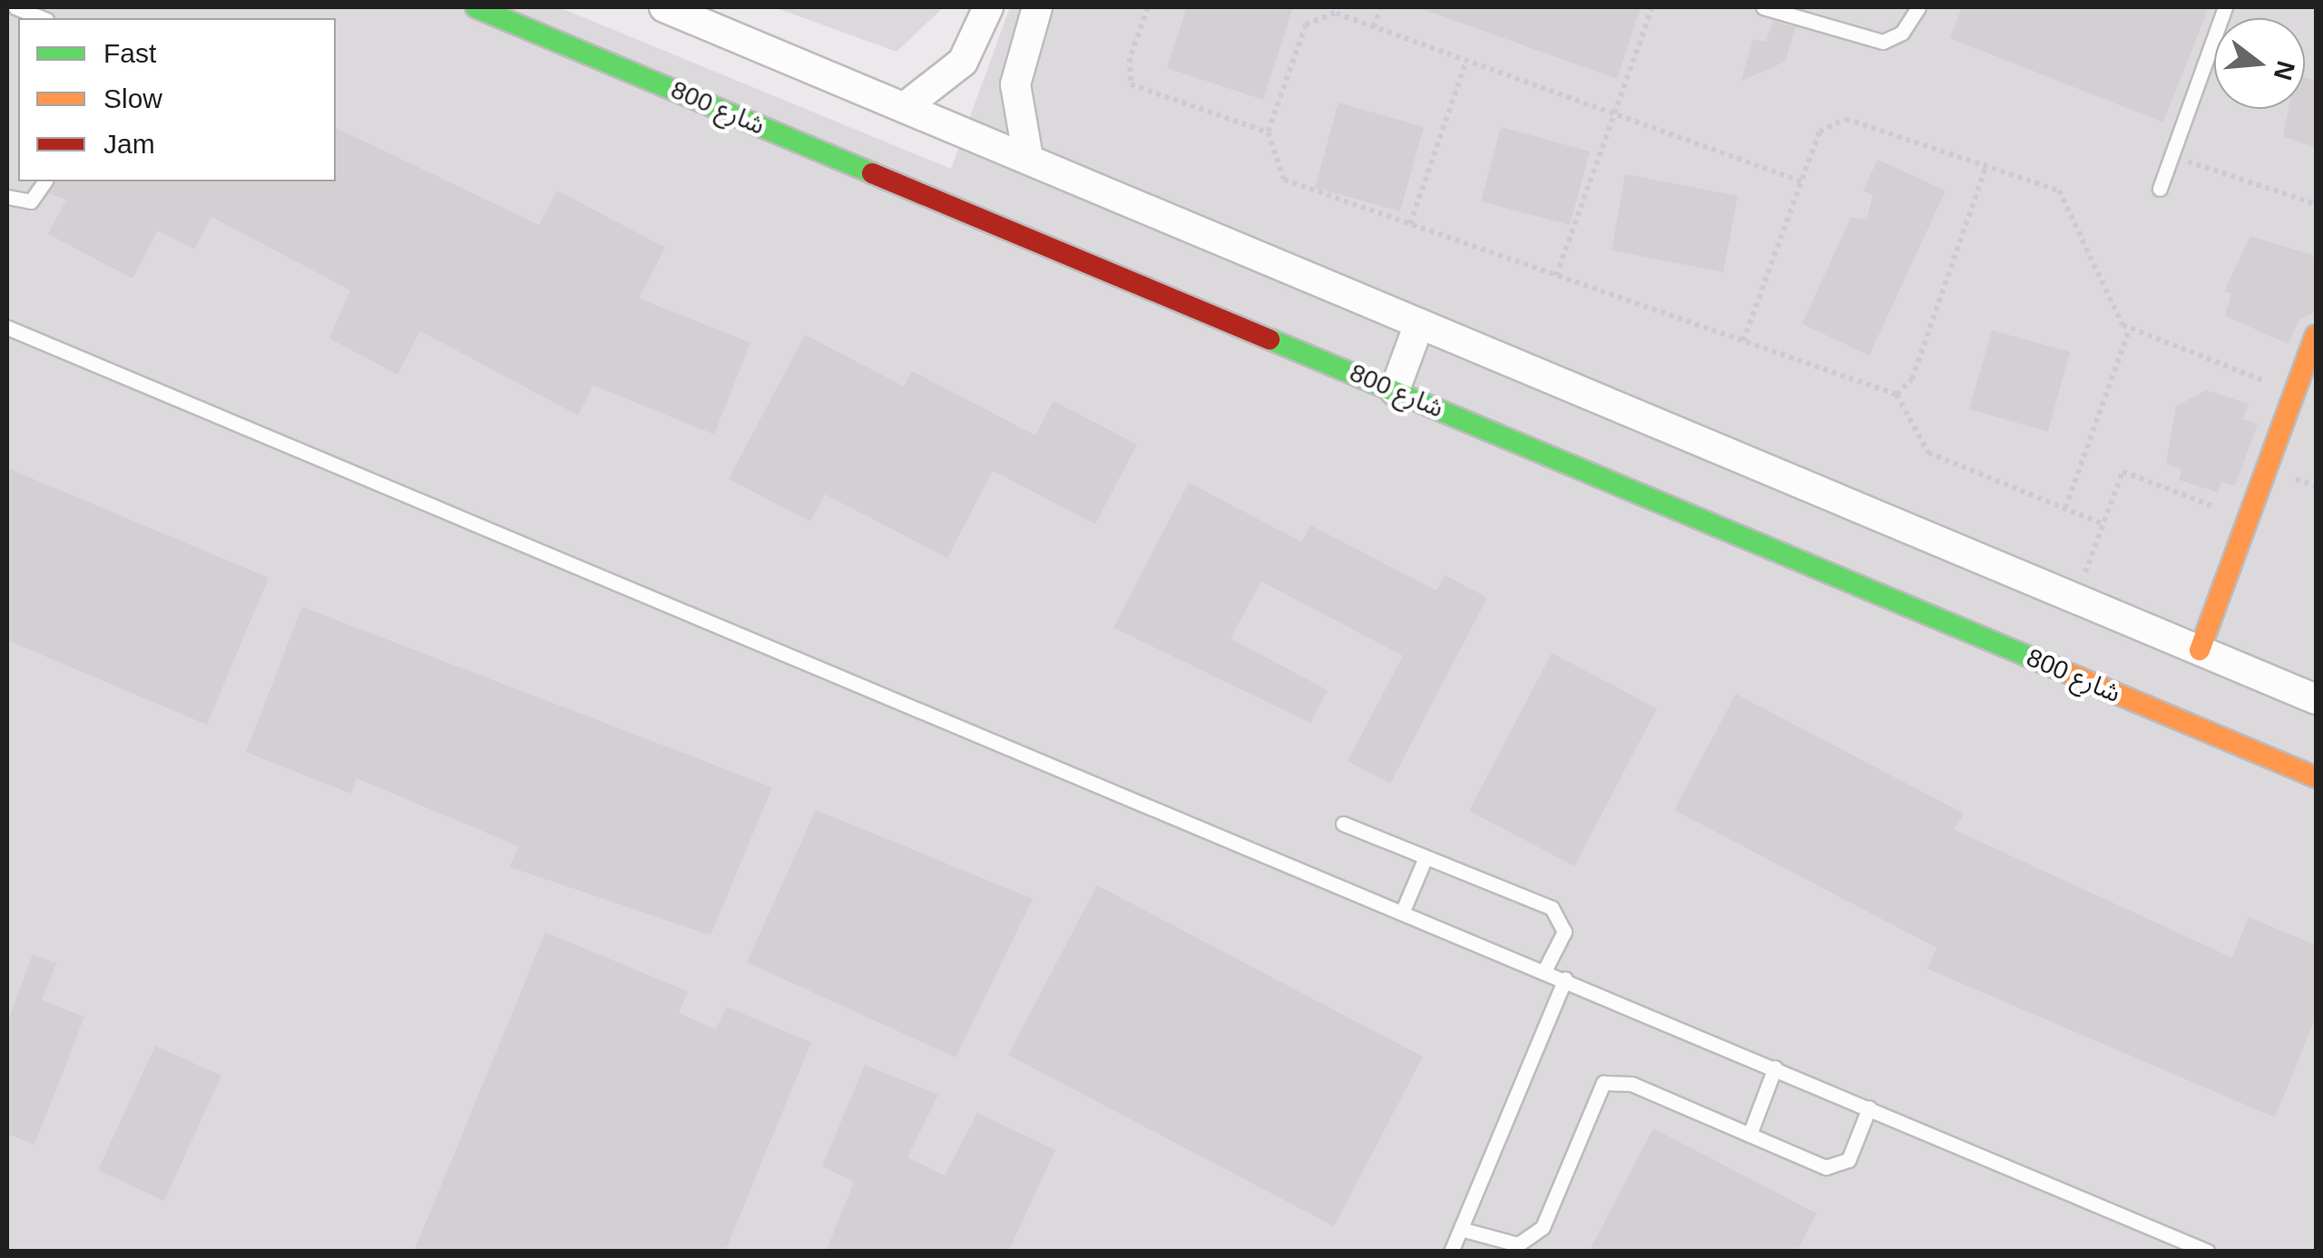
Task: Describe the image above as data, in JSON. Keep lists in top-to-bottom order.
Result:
{
  "streets": {
    "street": ["شارع 800"]
  },
  "legend": ["Fast", "Slow", "Jam"],
  "north": "right"
}
